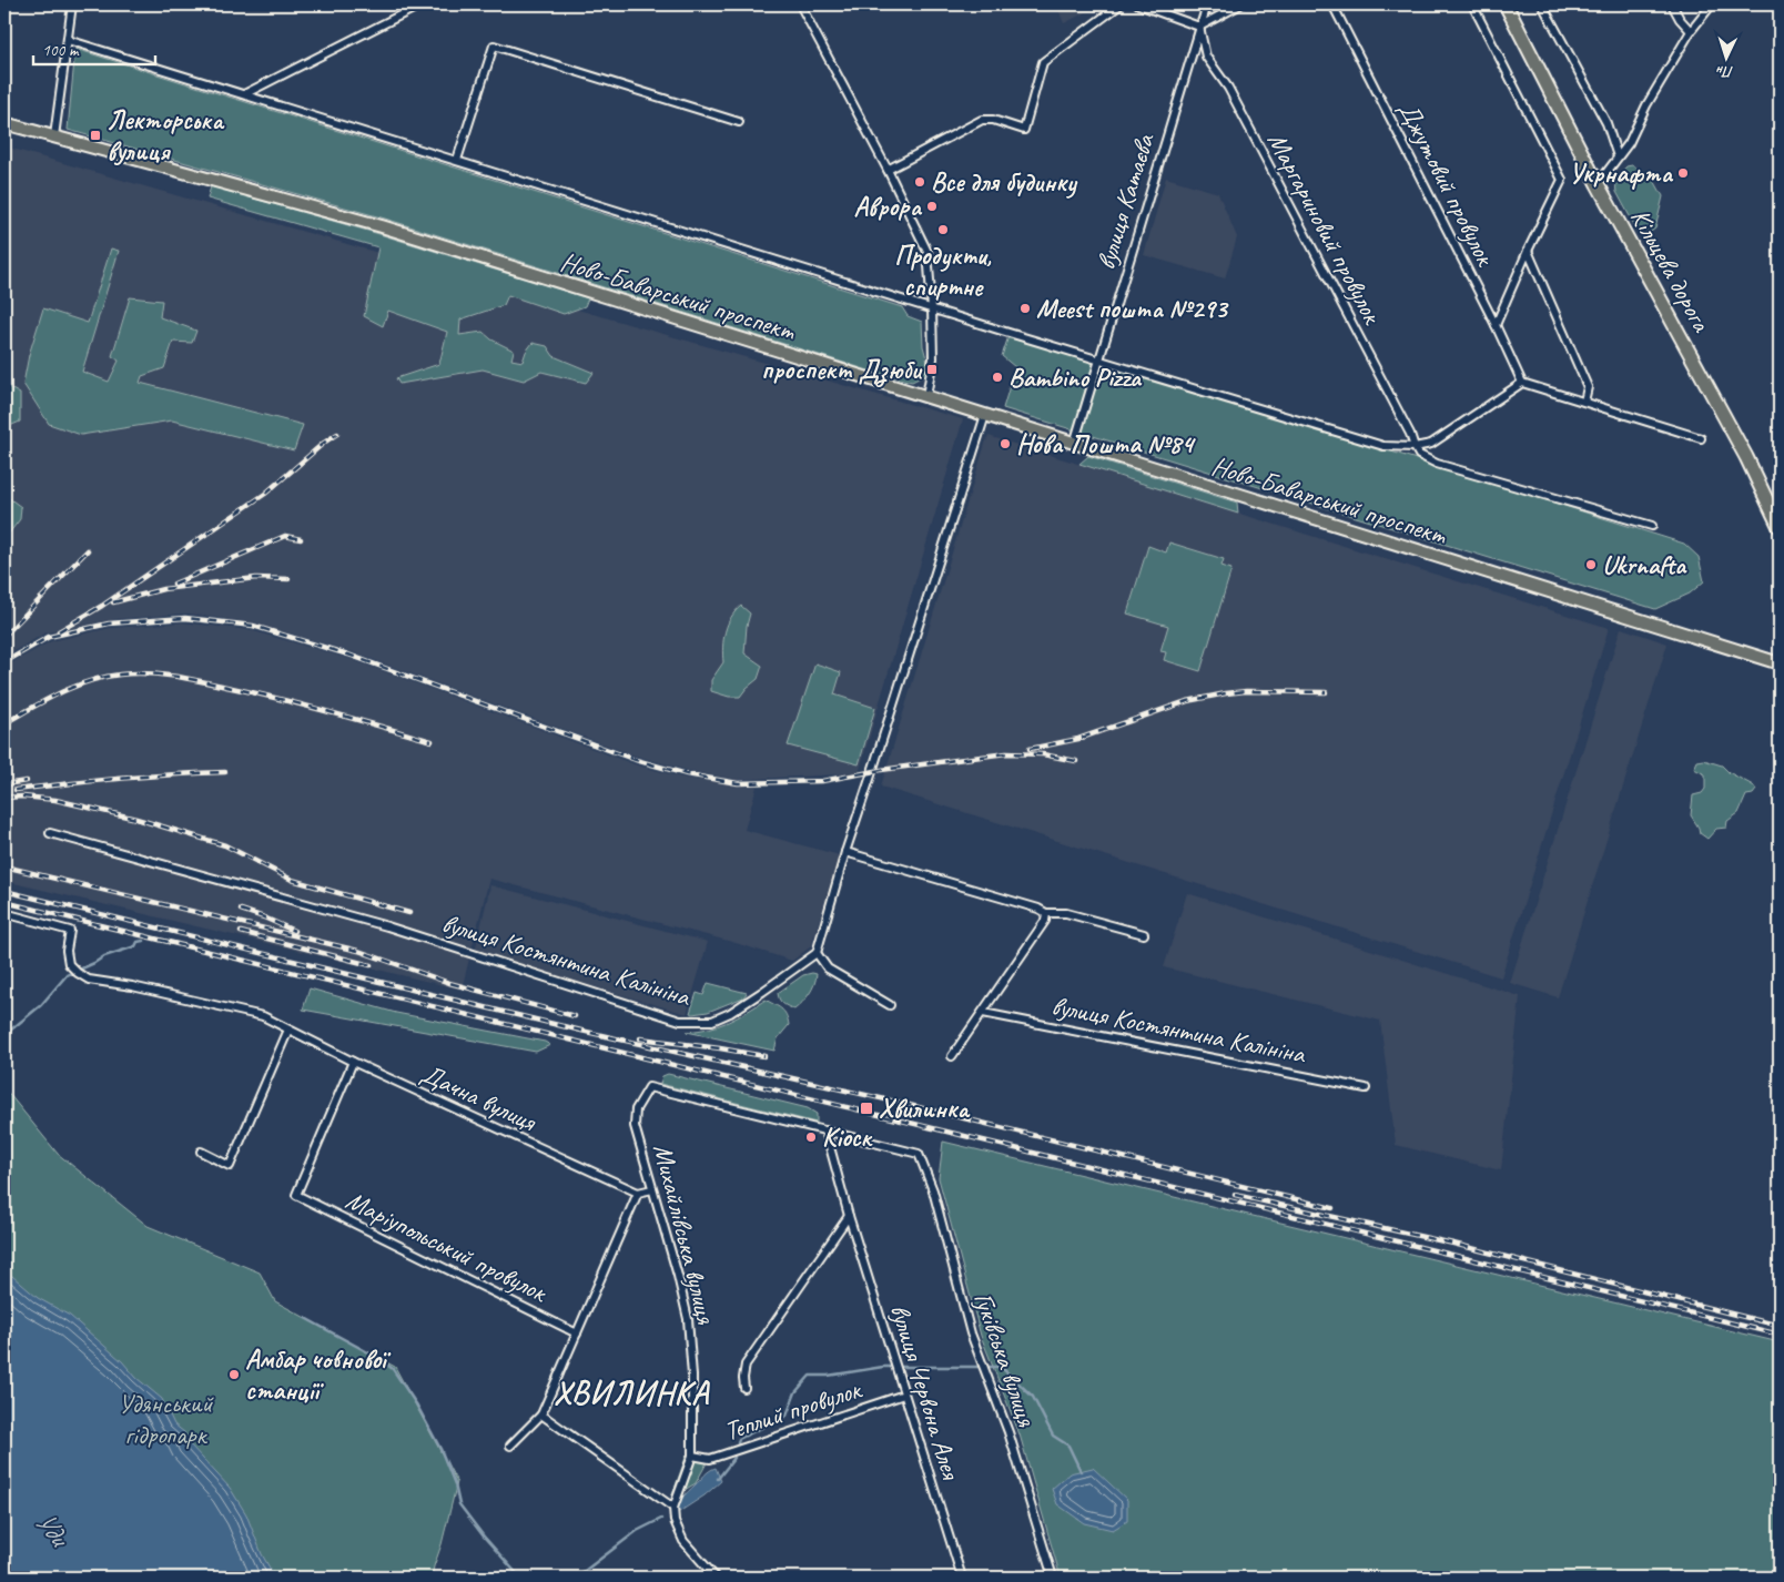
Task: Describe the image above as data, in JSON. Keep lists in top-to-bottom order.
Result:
{
  "streets": {
    "highway": ["Кільцева дорога"],
    "main road": ["Ново-Баварський проспект"],
    "street": [
      "Джутовий провулок",
      "вулиця Катаєва",
      "Маргариновий провулок",
      "вулиця Костянтина Калініна",
      "Дачна вулиця",
      "Михайлівська вулиця",
      "Маріупольський провулок",
      "Гуківська вулиця",
      "вулиця Червона Алея",
      "Теплий провулок"
    ]
  },
  "crossings": [
    ["вулиця Катаєва", "Маргариновий провулок"],
    ["вулиця Катаєва", "Ново-Баварський проспект"],
    ["Дачна вулиця", "Маріупольський провулок"],
    ["Михайлівська вулиця", "Гуківська вулиця"],
    ["Михайлівська вулиця", "вулиця Червона Алея"],
    ["Михайлівська вулиця", "Теплий провулок"],
    ["Гуківська вулиця", "вулиця Червона Алея"],
    ["вулиця Червона Алея", "Теплий провулок"]
  ],
  "districts": ["ХВИЛИНКА"],
  "water": ["Уди"],
  "parks": ["Удянський гідропарк"],
  "places": {
    "transit": ["Лекторська вулиця", "проспект Дзюби", "Хвилинка"],
    "other": [
      "Укрнафта",
      "Все для будинку",
      "Аврора",
      "Продукти, спиртне",
      "Meest пошта №293",
      "Bambino Pizza",
      "Нова Пошта №84",
      "Ukrnafta",
      "Кіоск",
      "Амбар човнової станції"
    ]
  },
  "scale_bar": "100 m",
  "north": "bottom"
}
